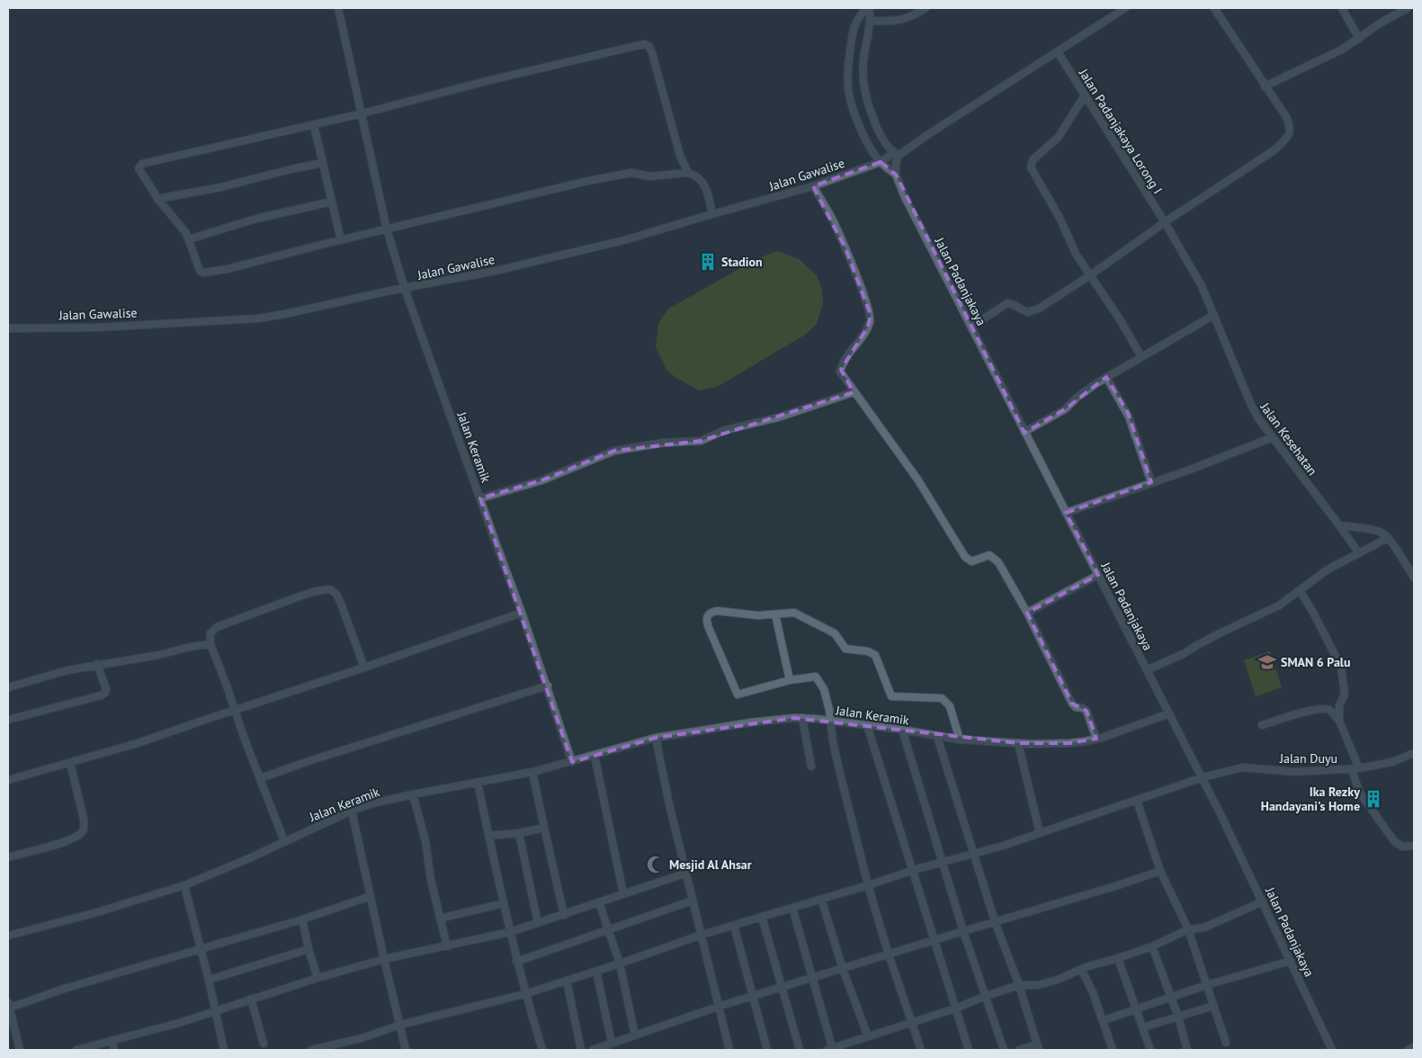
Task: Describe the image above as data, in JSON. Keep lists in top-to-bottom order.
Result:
{
  "streets": {
    "street": [
      "Jalan Padanjakaya Lorong I",
      "Jalan Gawalise",
      "Jalan Padanjakaya",
      "Jalan Kesehatan",
      "Jalan Keramik",
      "Jalan Duyu"
    ]
  },
  "crossings": [
    ["Jalan Padanjakaya Lorong I", "Jalan Gawalise"],
    ["Jalan Padanjakaya Lorong I", "Jalan Kesehatan"],
    ["Jalan Gawalise", "Jalan Keramik"],
    ["Jalan Padanjakaya", "Jalan Keramik"],
    ["Jalan Padanjakaya", "Jalan Duyu"]
  ],
  "places": {
    "building": ["Stadion", "Ika Rezky Handayani's Home"],
    "school or university": ["SMAN 6 Palu"],
    "mosque": ["Mesjid Al Ahsar"]
  }
}
